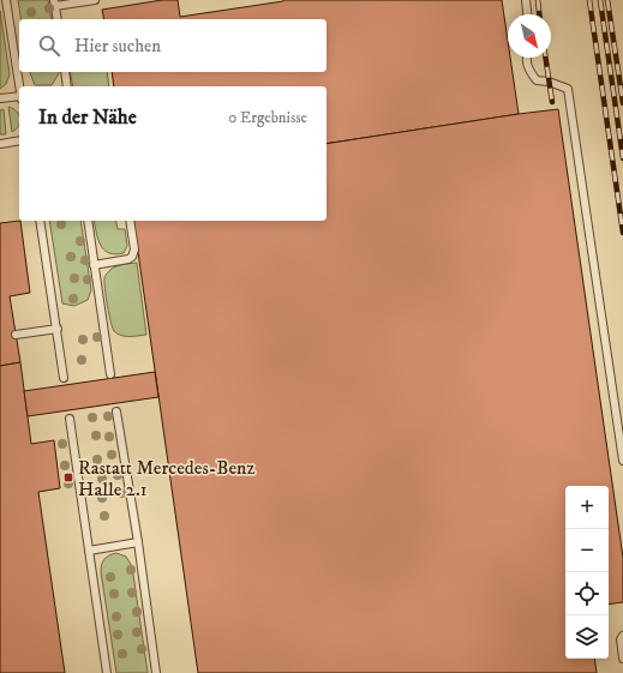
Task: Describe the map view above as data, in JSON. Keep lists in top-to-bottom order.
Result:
{
  "places": {
    "transit": ["Rastatt Mercedes-Benz Halle 2.1"]
  },
  "north": "bottom right",
  "page": {
    "search": "Hier suchen",
    "heading": ["In der Nähe", "0 Ergebnisse"],
    "map_buttons": ["+", "−"]
  }
}
